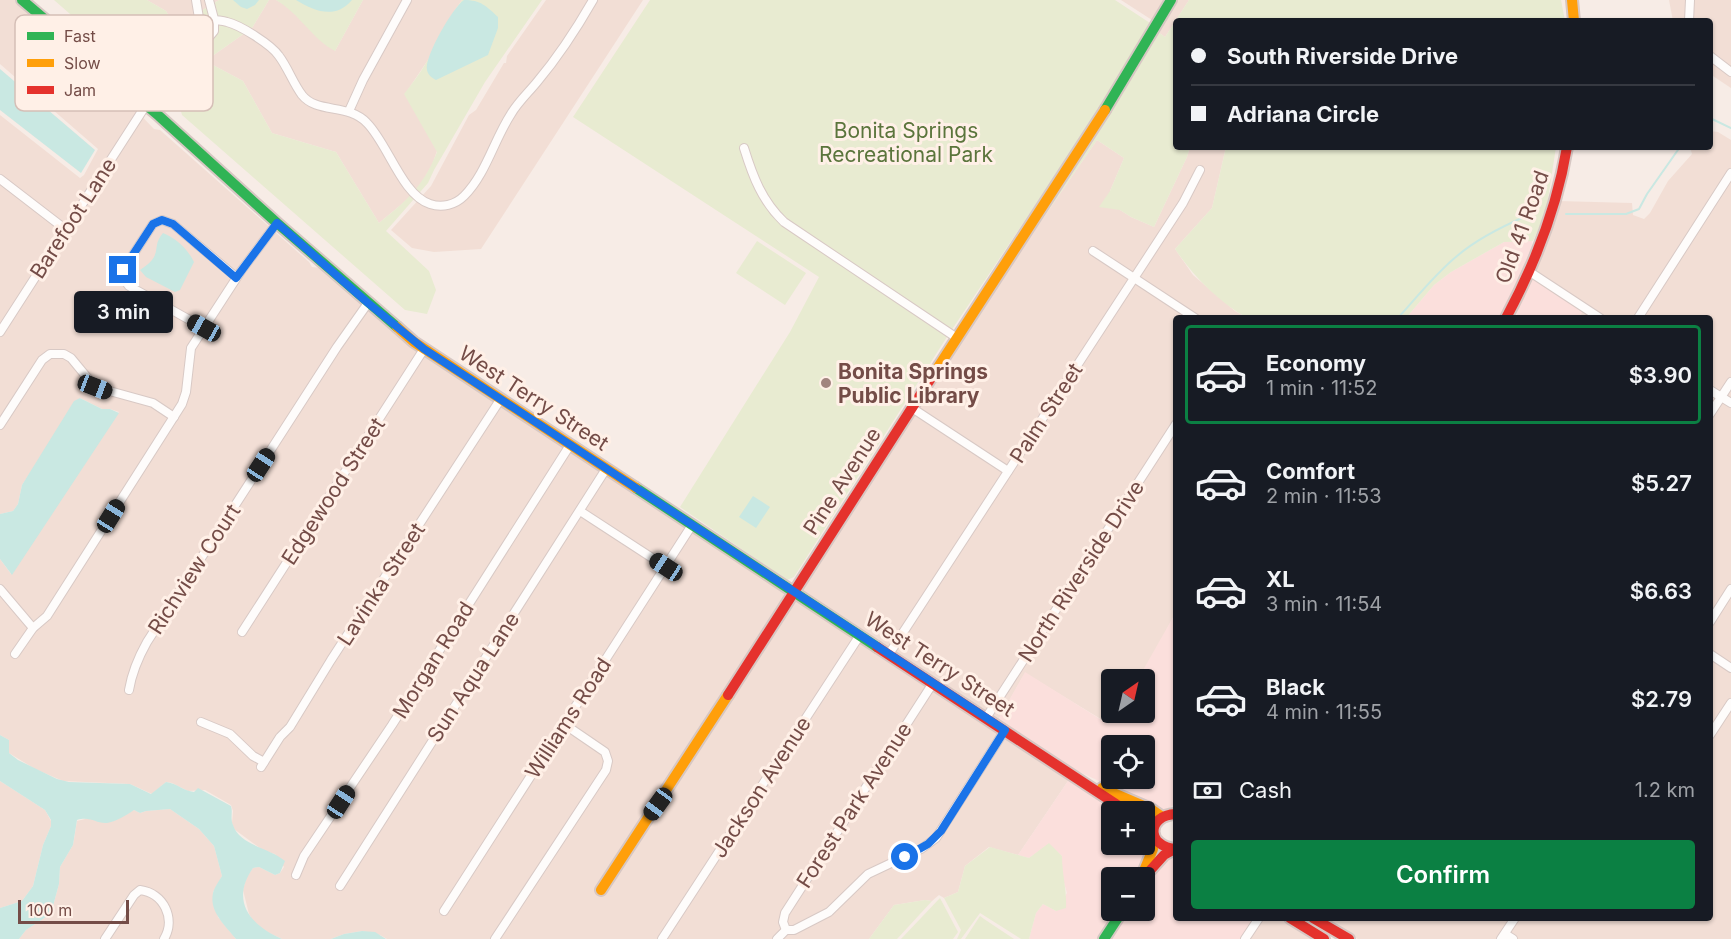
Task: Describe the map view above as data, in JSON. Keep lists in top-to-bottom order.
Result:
{
  "streets": {
    "street": [
      "Barefoot Lane",
      "Old 41 Road",
      "West Terry Street",
      "Palm Street",
      "Pine Avenue",
      "Edgewood Street",
      "Richview Court",
      "North Riverside Drive",
      "Lavinka Street",
      "Morgan Road",
      "Sun Aqua Lane",
      "Williams Road",
      "Jackson Avenue",
      "Forest Park Avenue"
    ]
  },
  "crossings": [
    ["West Terry Street", "Palm Street"],
    ["West Terry Street", "Pine Avenue"],
    ["West Terry Street", "Edgewood Street"],
    ["West Terry Street", "Richview Court"],
    ["West Terry Street", "North Riverside Drive"],
    ["West Terry Street", "Lavinka Street"],
    ["West Terry Street", "Morgan Road"],
    ["West Terry Street", "Sun Aqua Lane"],
    ["West Terry Street", "Williams Road"],
    ["West Terry Street", "Jackson Avenue"],
    ["West Terry Street", "Forest Park Avenue"]
  ],
  "parks": ["Bonita Springs Recreational Park"],
  "places": ["Bonita Springs Public Library"],
  "legend": ["Fast", "Slow", "Jam"],
  "scale_bar": "100 m",
  "north": "top right",
  "page": {
    "banner": ["South Riverside Drive", "Adriana Circle"],
    "bubble": "3 min",
    "list": [
      {
        "name": "Economy",
        "note": "1 min · 11:52",
        "value": "$3.90"
      },
      {
        "name": "Comfort",
        "note": "2 min · 11:53",
        "value": "$5.27"
      },
      {
        "name": "XL",
        "note": "3 min · 11:54",
        "value": "$6.63"
      },
      {
        "name": "Black",
        "note": "4 min · 11:55",
        "value": "$2.79"
      }
    ],
    "map_buttons": ["+", "−"],
    "pay": ["Cash", "1.2 km"],
    "buttons": "Confirm",
    "scale": "100 m"
  }
}
